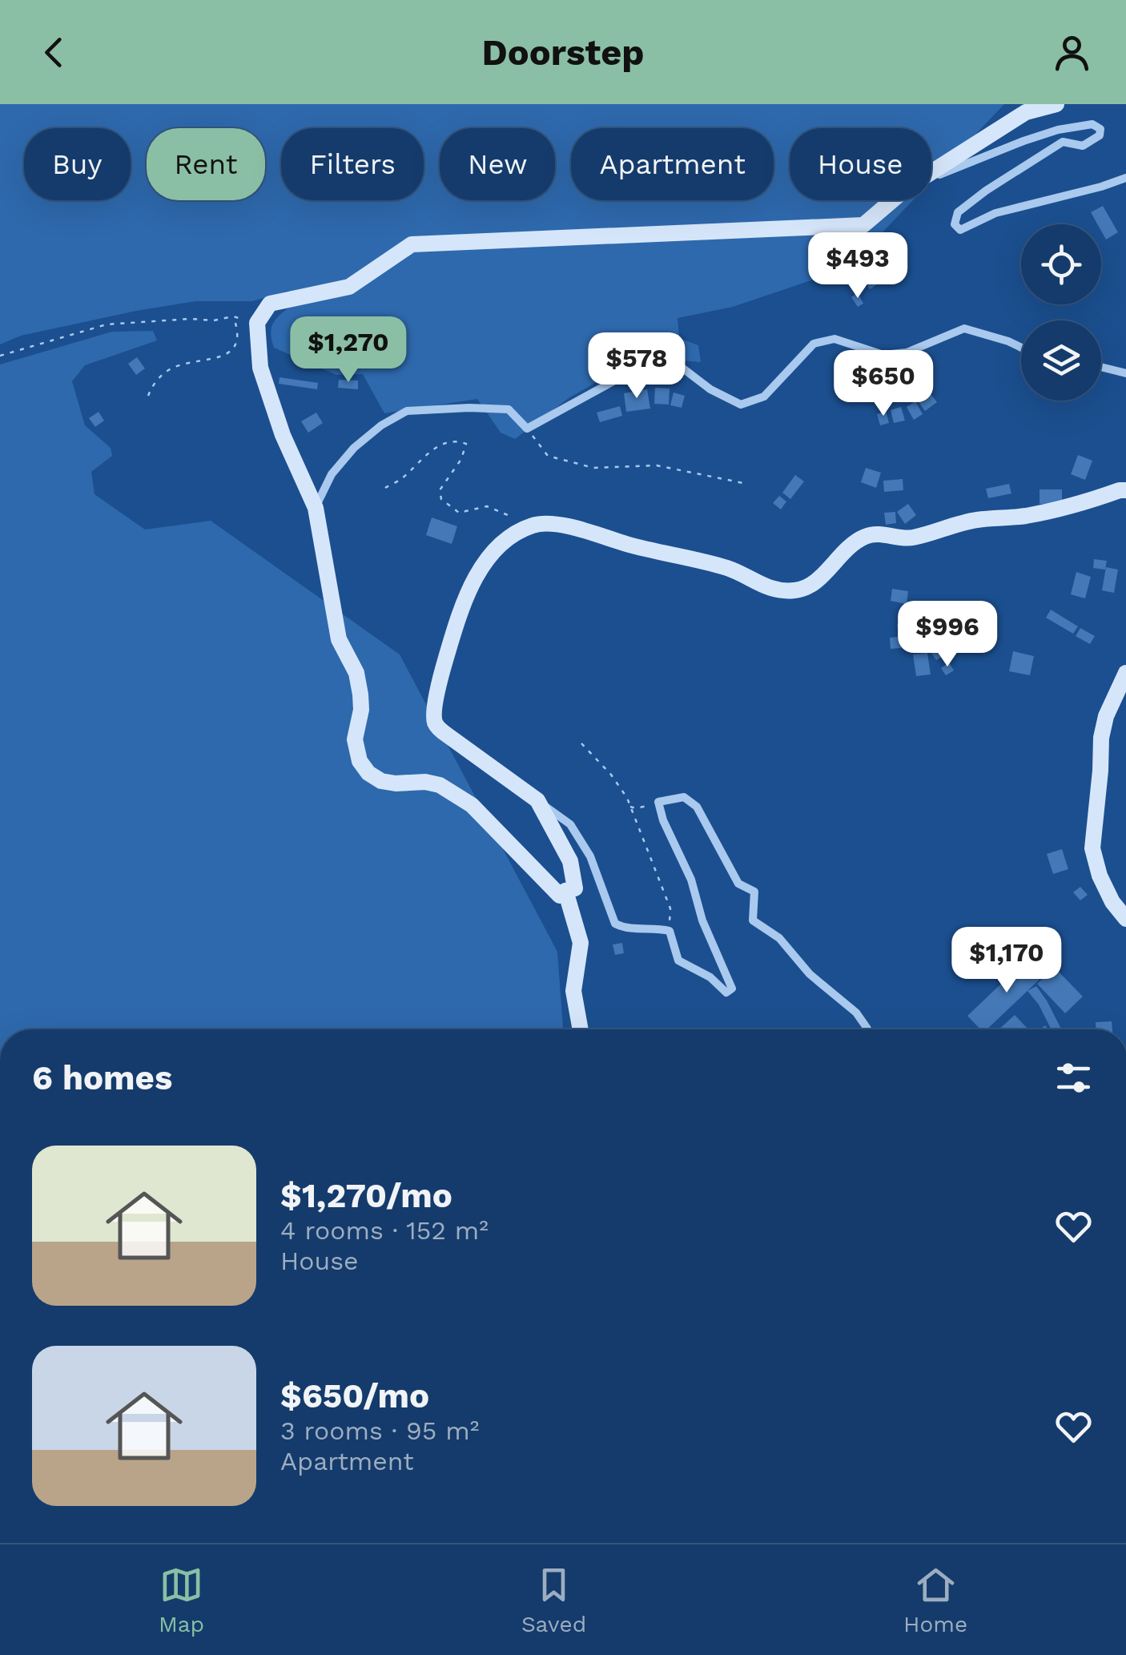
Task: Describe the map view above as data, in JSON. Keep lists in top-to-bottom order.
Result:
{
  "page": {
    "header": "Doorstep",
    "chip": [
      "Buy",
      "Rent",
      "Filters",
      "New",
      "Apartment",
      "House"
    ],
    "price": [
      "$493",
      "$1,270",
      "$578",
      "$650",
      "$996",
      "$1,170"
    ],
    "heading": "6 homes",
    "list": [
      {
        "name": "$1,270/mo",
        "note": "4 rooms · 152 m² · House"
      },
      {
        "name": "$650/mo",
        "note": "3 rooms · 95 m² · Apartment"
      }
    ],
    "tabs": ["Map", "Saved", "Home"]
  }
}
